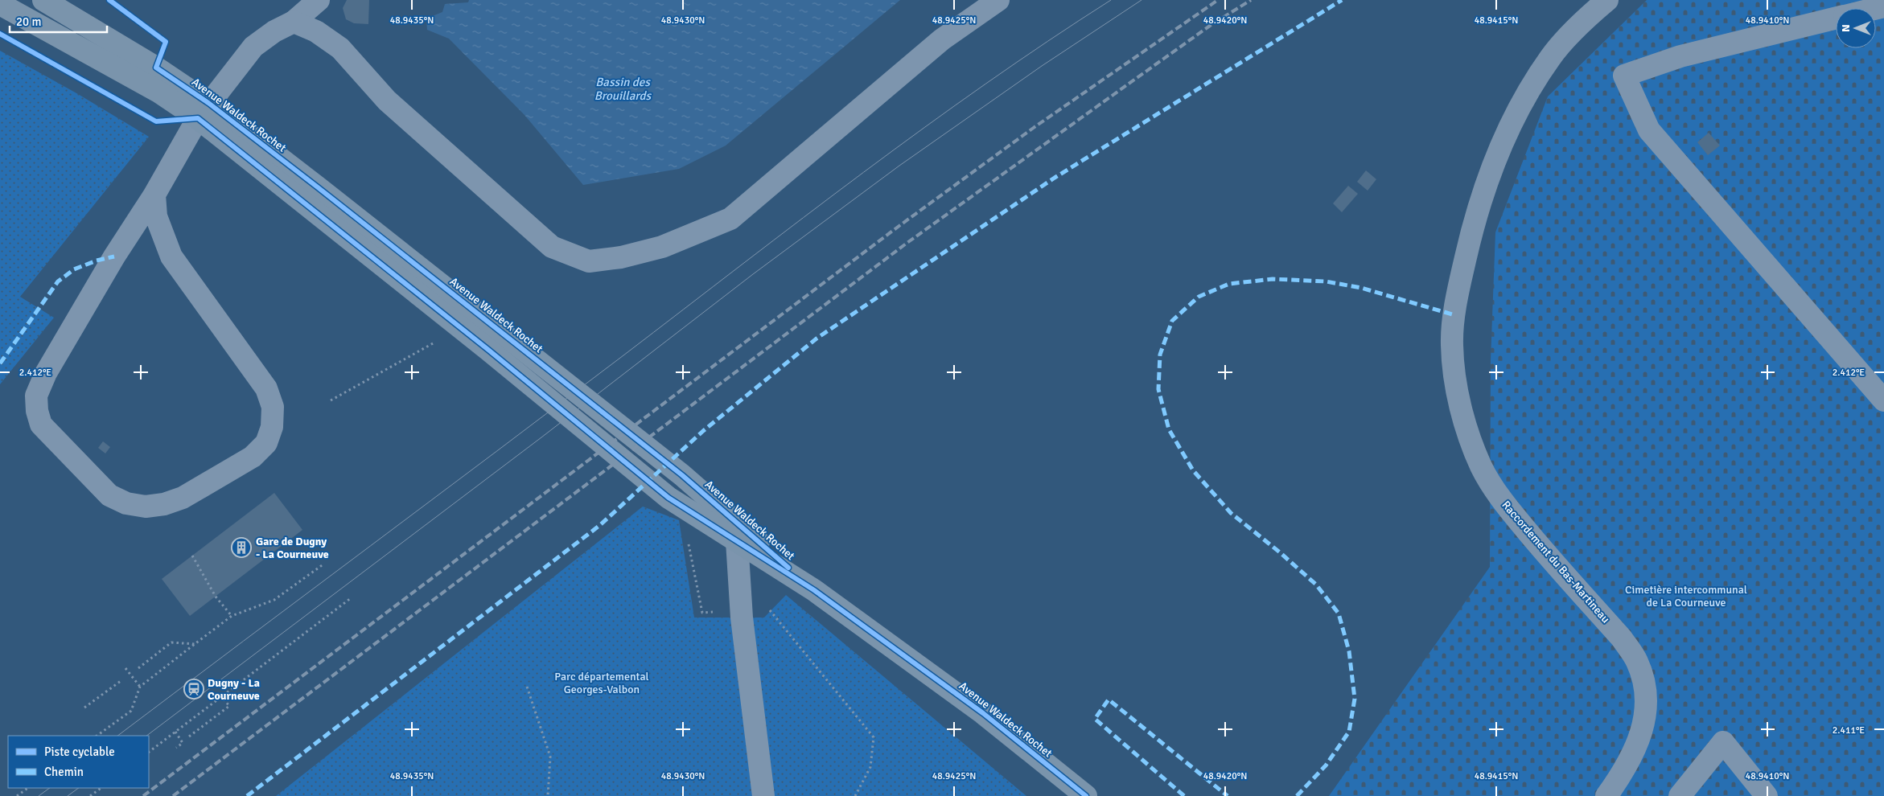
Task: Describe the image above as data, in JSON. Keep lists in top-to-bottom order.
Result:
{
  "streets": {
    "main road": ["Avenue Waldeck Rochet"],
    "lane": ["Raccordement du Bas-Martineau"]
  },
  "water": ["Bassin des Brouillards"],
  "parks": ["Cimetière intercommunal de La Courneuve", "Parc départemental Georges-Valbon"],
  "places": {
    "building": ["Gare de Dugny - La Courneuve"],
    "station": ["Dugny - La Courneuve"]
  },
  "legend": ["Piste cyclable", "Chemin"],
  "scale_bar": "20 m",
  "north": "left",
  "coordinates": [
    "48.9435°N",
    "48.9430°N",
    "48.9425°N",
    "48.9420°N",
    "48.9415°N",
    "48.9410°N",
    "2.412°E",
    "2.411°E"
  ]
}
